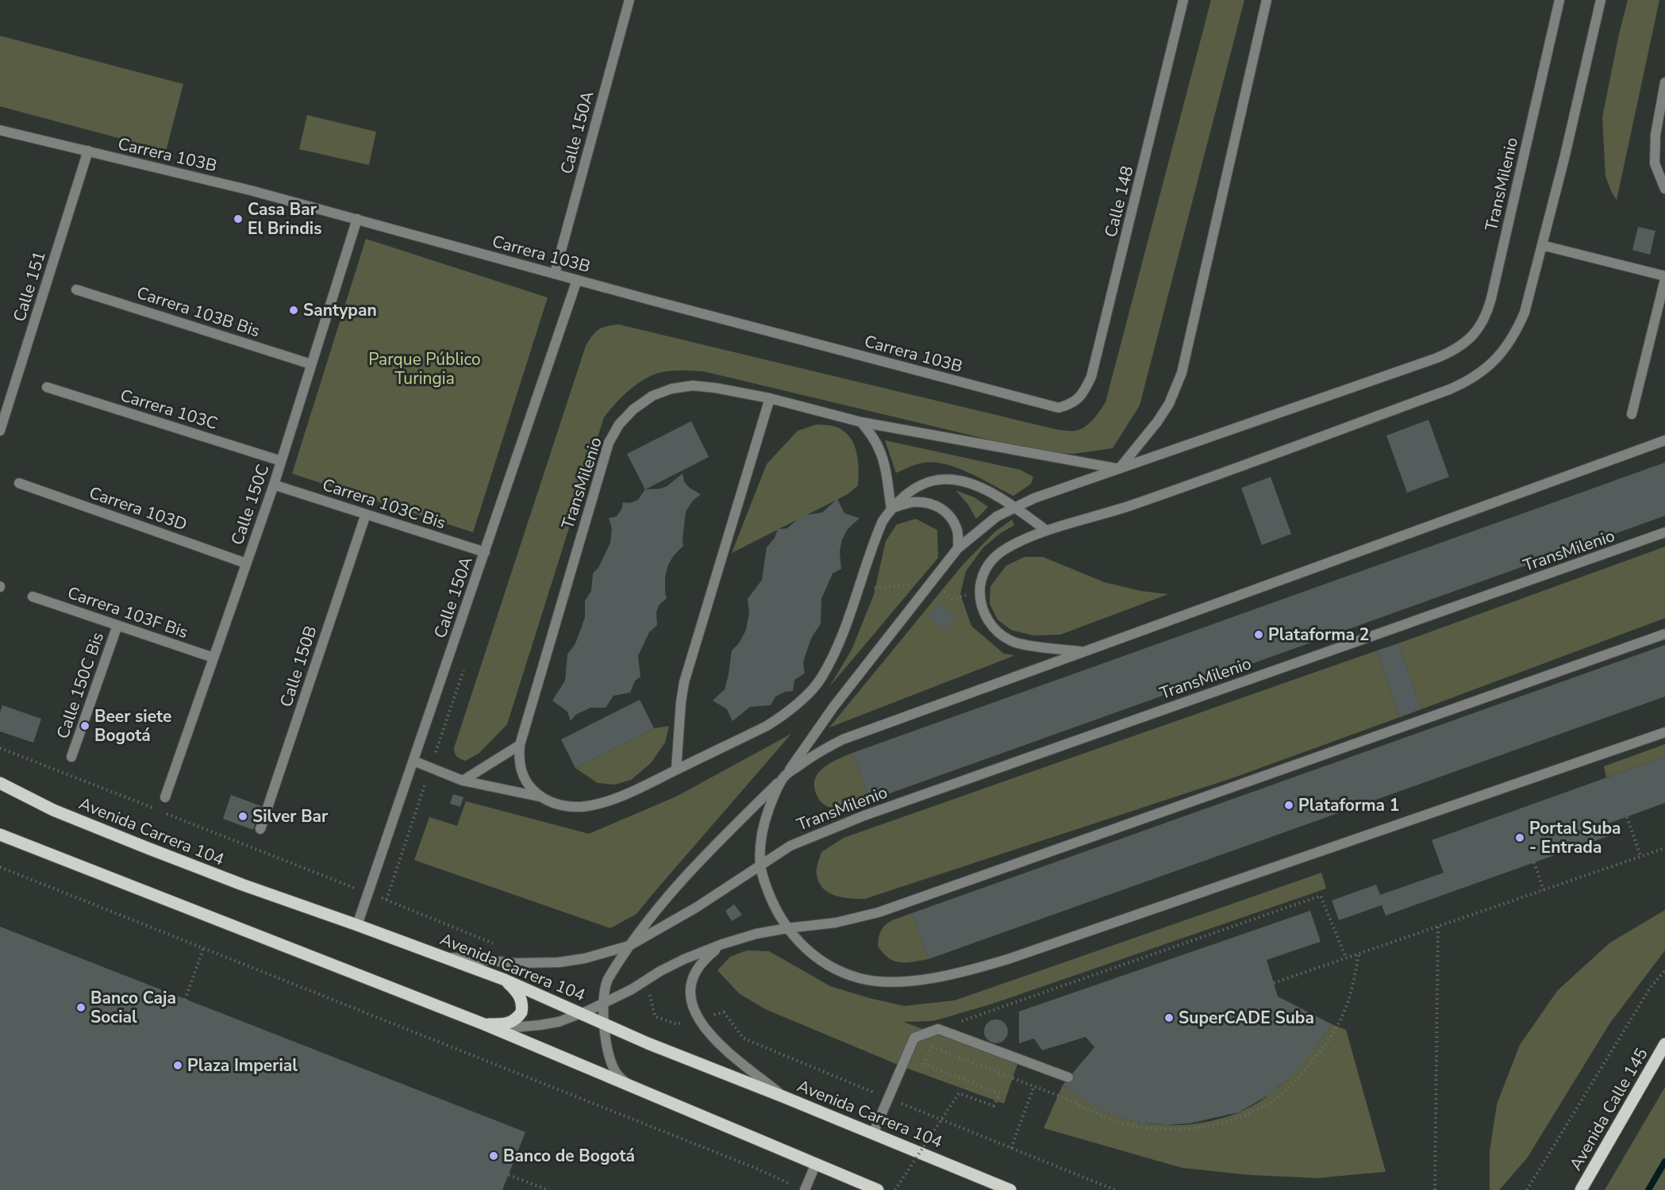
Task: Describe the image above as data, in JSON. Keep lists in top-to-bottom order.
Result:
{
  "streets": {
    "main road": ["Avenida Carrera 104", "Avenida Calle 145"],
    "street": [
      "Calle 150A",
      "Carrera 103B",
      "TransMilenio",
      "Calle 148",
      "Calle 151",
      "Carrera 103B Bis",
      "Carrera 103C",
      "Carrera 103C Bis",
      "Calle 150C",
      "Carrera 103D",
      "Carrera 103F Bis",
      "Calle 150B",
      "Calle 150C Bis"
    ]
  },
  "crossings": [
    ["Calle 150A", "Carrera 103B"],
    ["Calle 150A", "TransMilenio"],
    ["Calle 150A", "Carrera 103C Bis"],
    ["Calle 150A", "Avenida Carrera 104"],
    ["Carrera 103B", "Calle 148"],
    ["Carrera 103B", "Calle 151"],
    ["Carrera 103B", "Calle 150C"],
    ["TransMilenio", "Avenida Carrera 104"],
    ["Carrera 103B Bis", "Calle 150C"],
    ["Carrera 103C", "Calle 150C"],
    ["Carrera 103C Bis", "Calle 150C"],
    ["Carrera 103C Bis", "Calle 150B"],
    ["Calle 150C", "Carrera 103D"],
    ["Calle 150C", "Carrera 103F Bis"],
    ["Carrera 103F Bis", "Calle 150C Bis"]
  ],
  "parks": ["Parque Público Turingia"],
  "places": [
    "Casa Bar El Brindis",
    "Santypan",
    "Plataforma 2",
    "Beer siete Bogotá",
    "Plataforma 1",
    "Silver Bar",
    "Portal Suba - Entrada",
    "Banco Caja Social",
    "SuperCADE Suba",
    "Plaza Imperial",
    "Banco de Bogotá"
  ]
}
